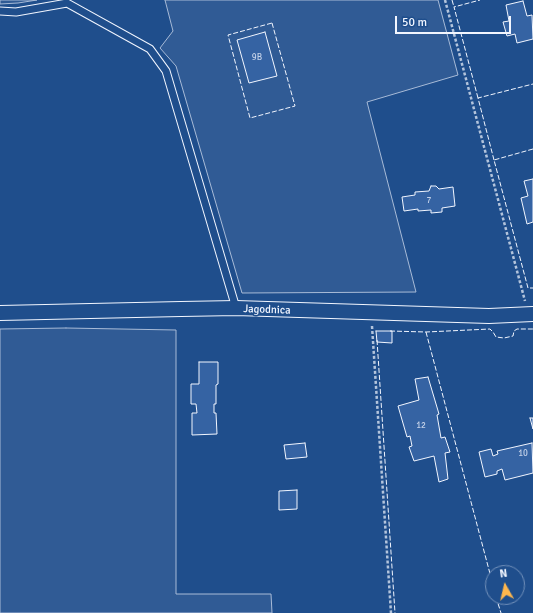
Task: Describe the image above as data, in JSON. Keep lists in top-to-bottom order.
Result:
{
  "streets": {
    "street": ["Jagodnica"]
  },
  "house_numbers": [
    "9B",
    "7",
    "12",
    "10"
  ],
  "scale_bar": "50 m",
  "north": "top"
}
